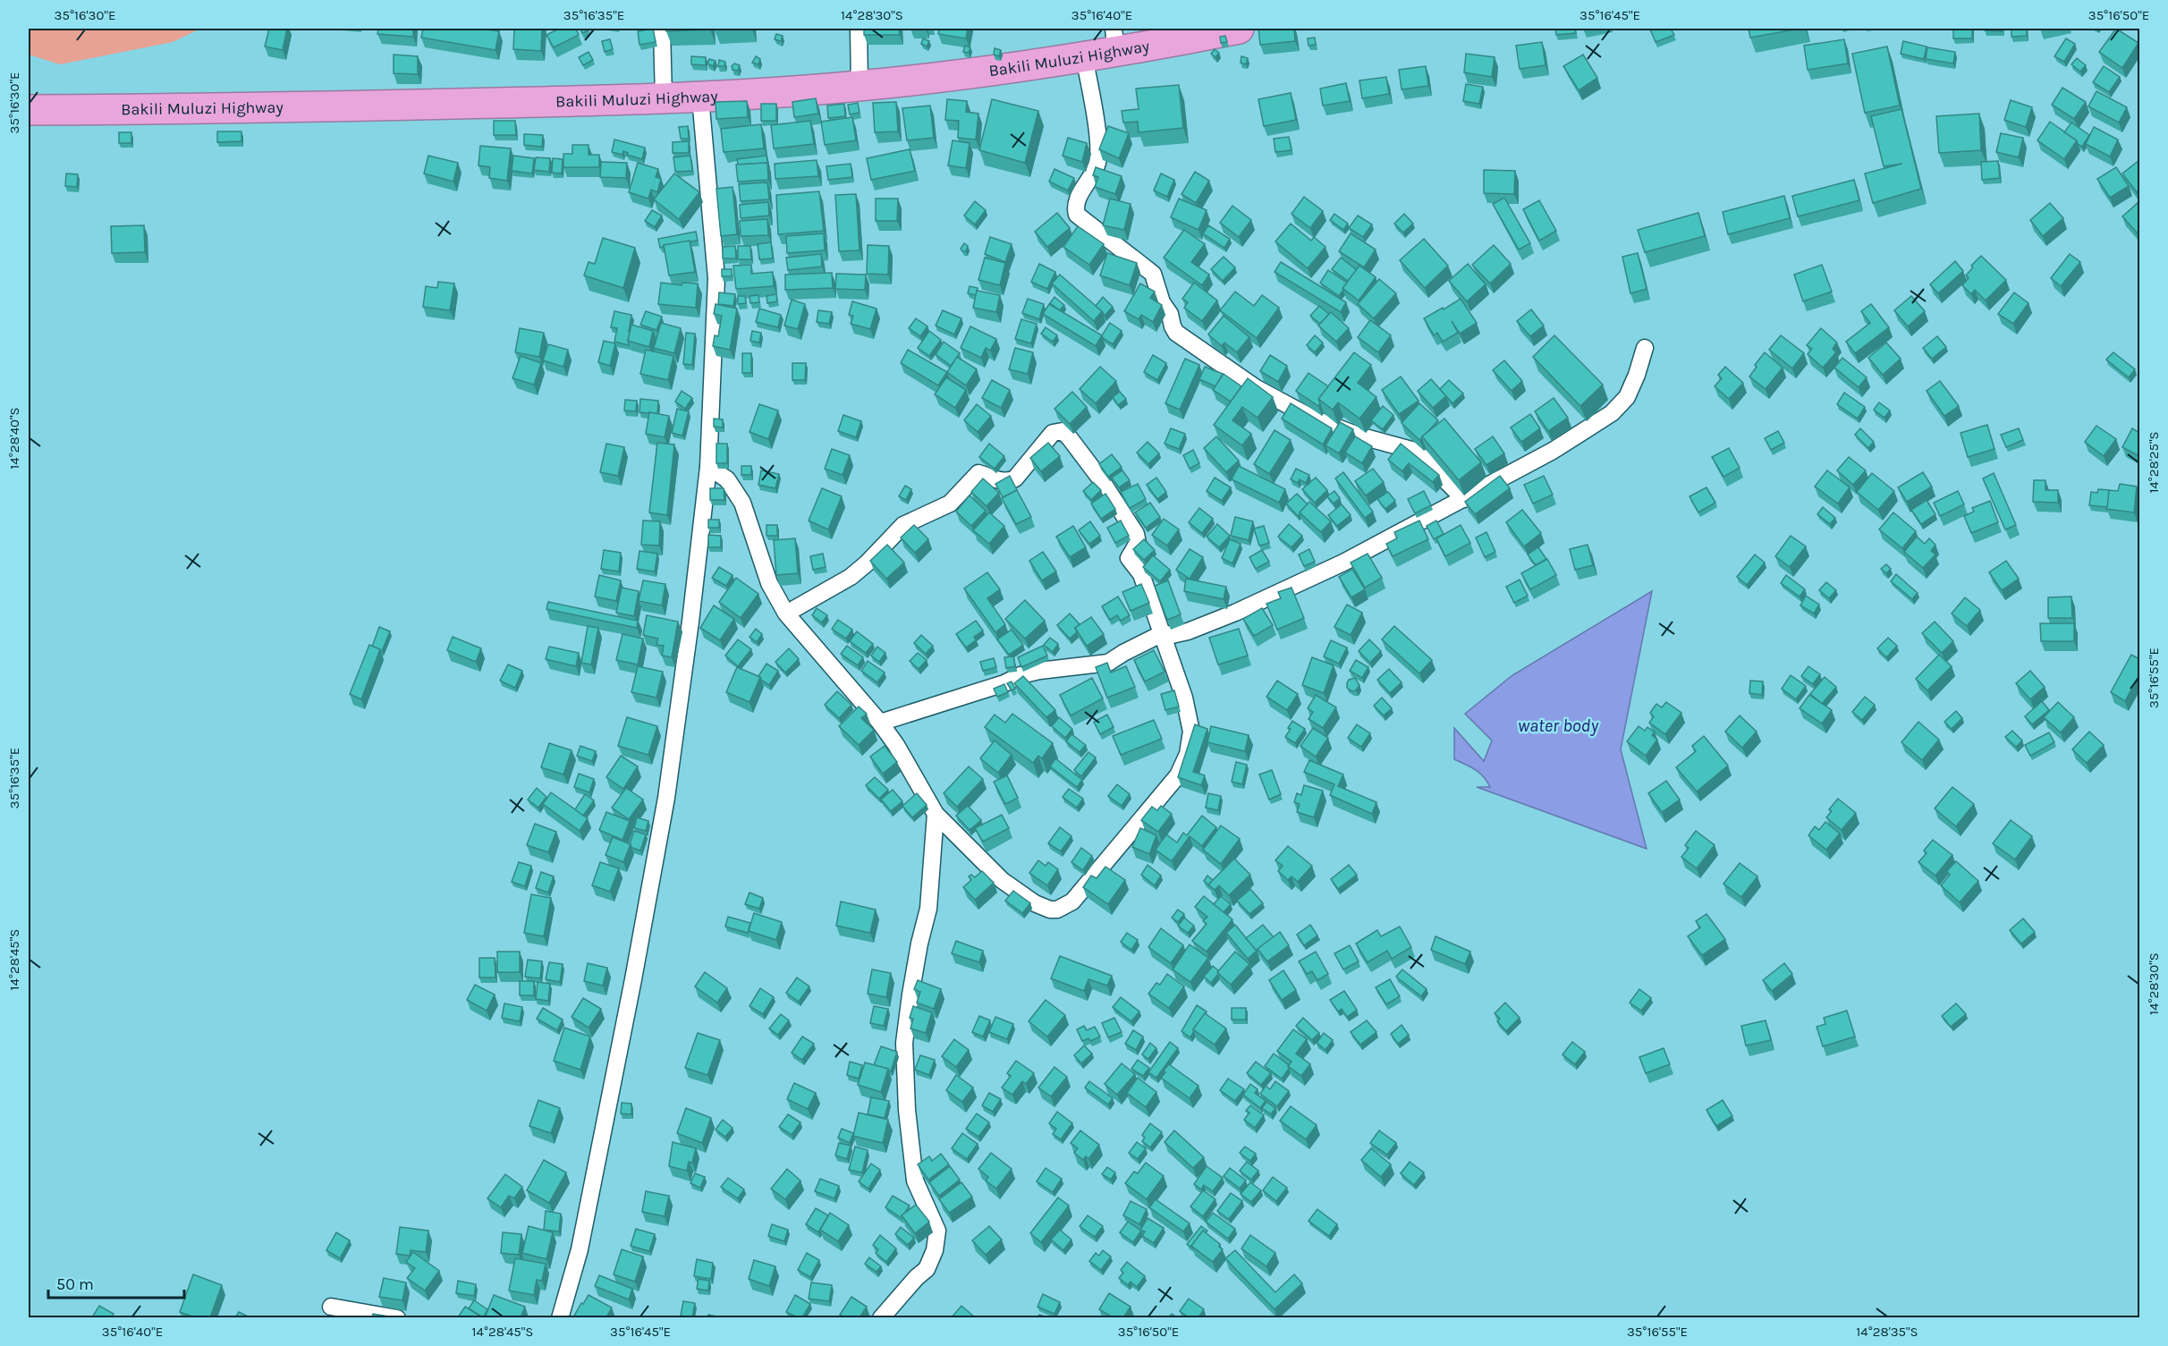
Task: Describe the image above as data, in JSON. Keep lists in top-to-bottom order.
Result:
{
  "streets": {
    "highway": ["Bakili Muluzi Highway"]
  },
  "water": ["water body"],
  "scale_bar": "50 m",
  "coordinates": [
    "35°16'30\"E",
    "35°16'35\"E",
    "14°28'30\"S",
    "35°16'40\"E",
    "35°16'45\"E",
    "35°16'50\"E",
    "14°28'40\"S",
    "14°28'25\"S",
    "35°16'55\"E",
    "14°28'45\"S",
    "14°28'35\"S"
  ]
}
